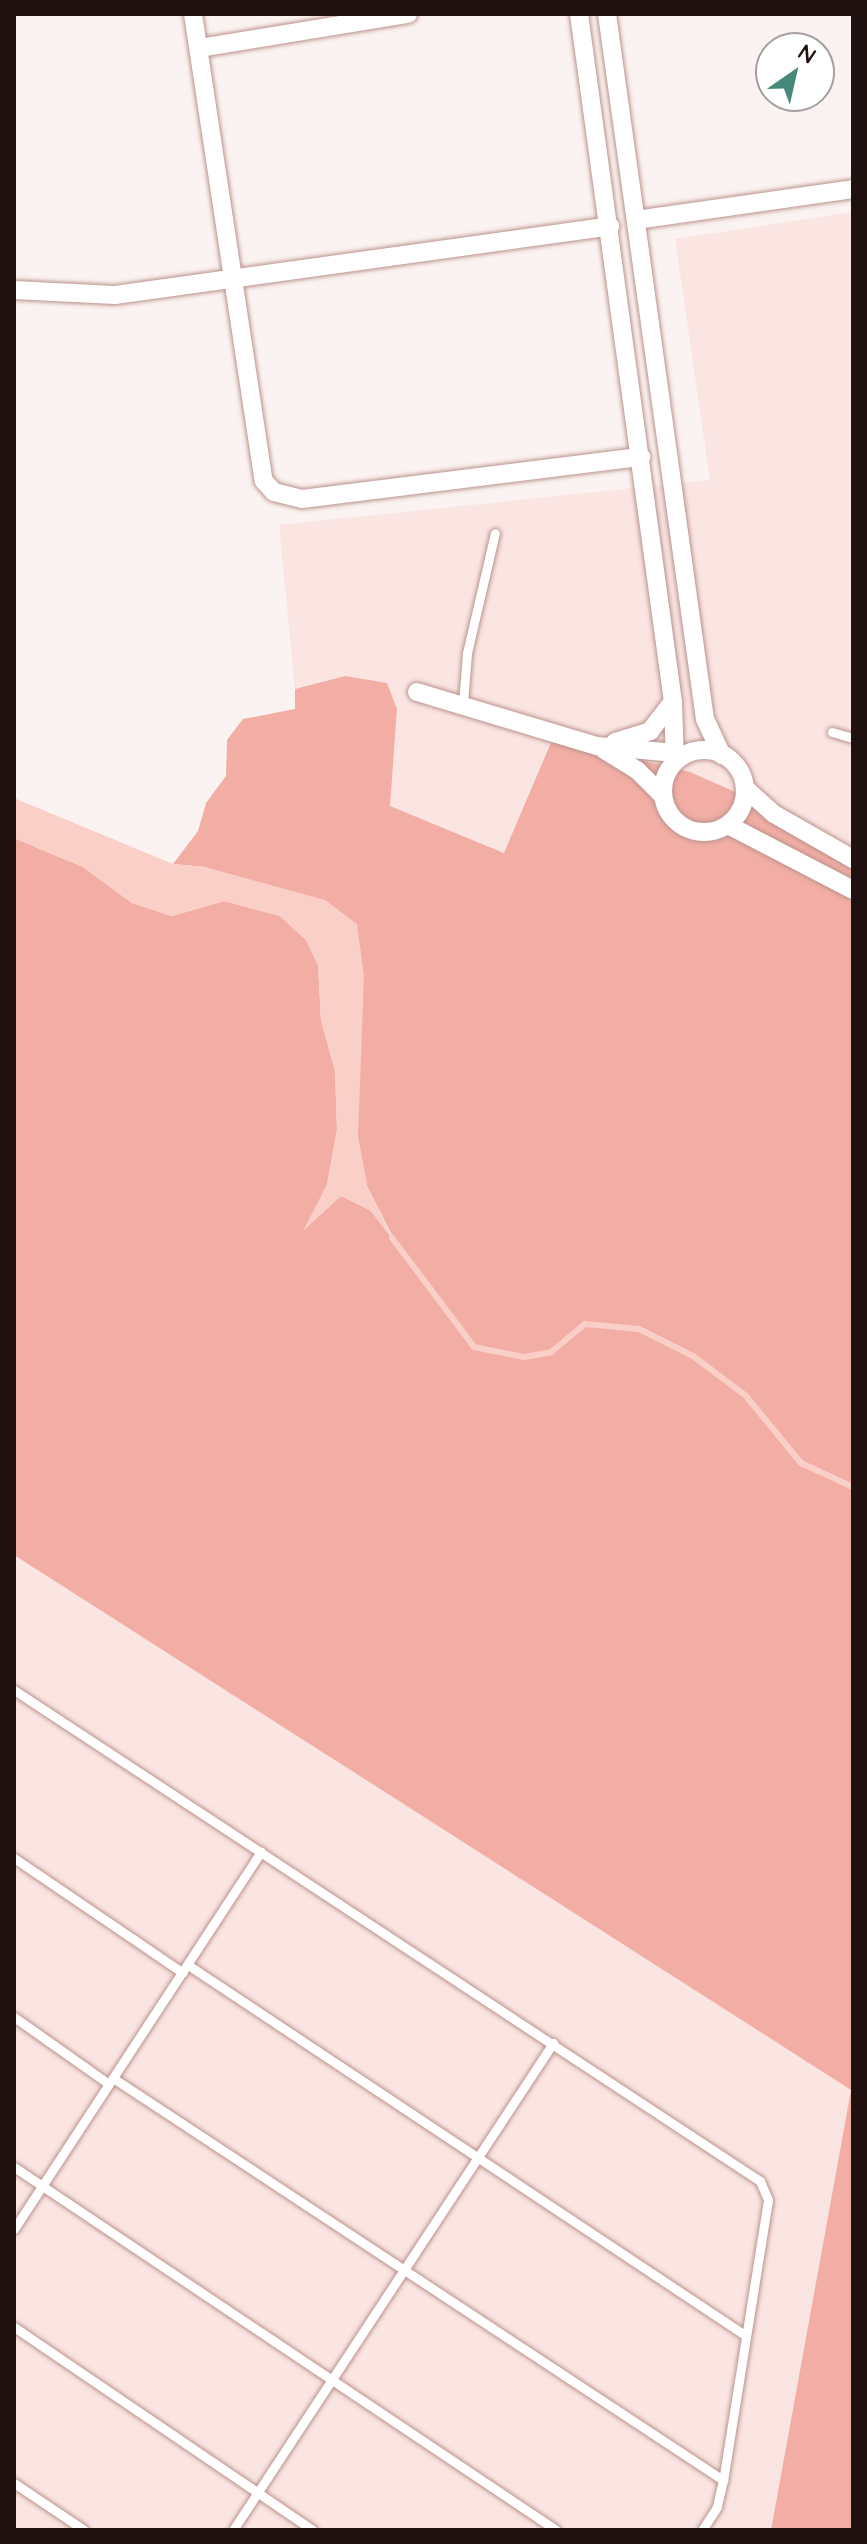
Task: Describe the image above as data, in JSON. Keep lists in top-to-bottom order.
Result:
{
  "north": "top right"
}
